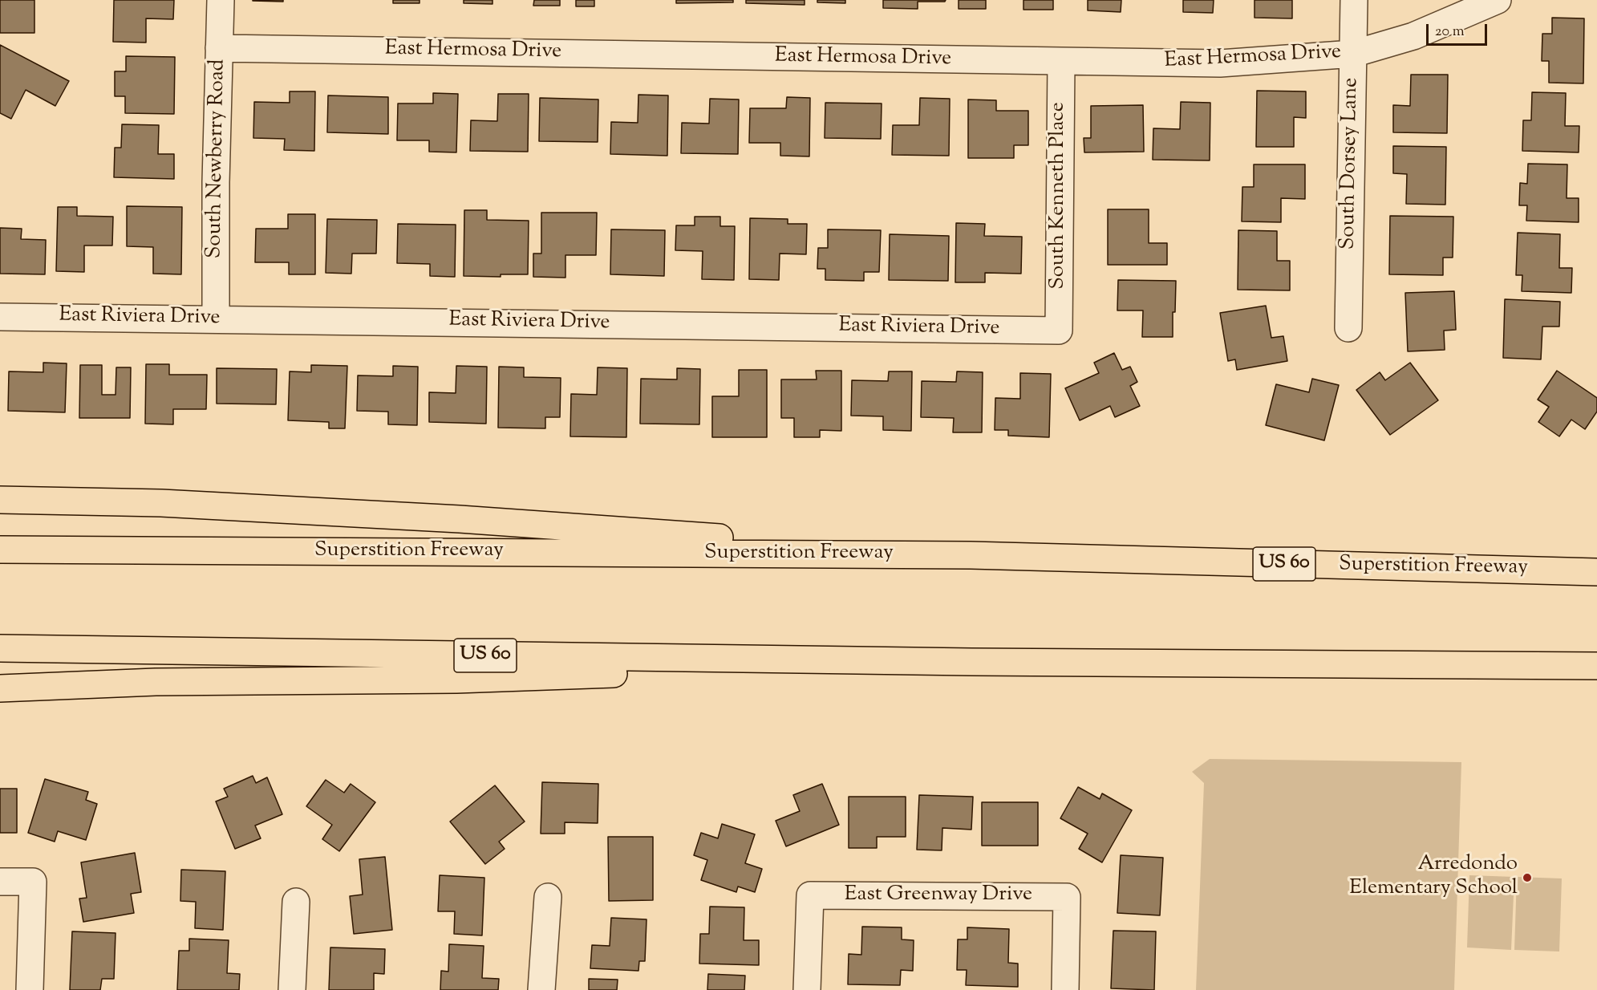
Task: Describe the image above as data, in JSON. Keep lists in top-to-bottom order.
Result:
{
  "streets": {
    "highway": ["Superstition Freeway", "US 60"],
    "street": [
      "East Hermosa Drive",
      "South Newberry Road",
      "South Dorsey Lane",
      "South Kenneth Place",
      "East Riviera Drive",
      "East Greenway Drive"
    ]
  },
  "crossings": [
    ["East Hermosa Drive", "South Newberry Road"],
    ["East Hermosa Drive", "South Dorsey Lane"],
    ["East Hermosa Drive", "South Kenneth Place"],
    ["South Newberry Road", "East Riviera Drive"],
    ["South Kenneth Place", "East Riviera Drive"]
  ],
  "places": ["Arredondo Elementary School"],
  "scale_bar": "20 m"
}
